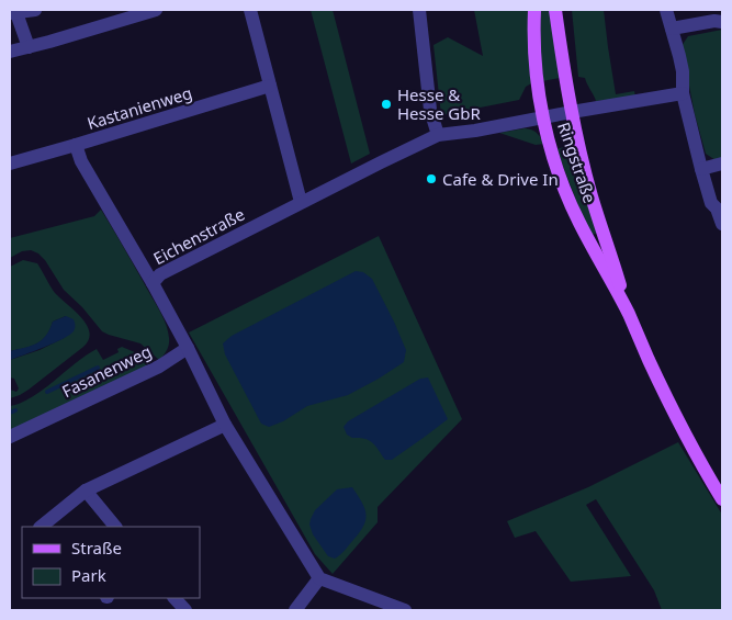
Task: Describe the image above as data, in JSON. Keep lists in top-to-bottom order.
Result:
{
  "streets": {
    "main road": ["Ringstraße"],
    "street": ["Kastanienweg", "Eichenstraße", "Fasanenweg"]
  },
  "crossings": [
    ["Kastanienweg", "Eichenstraße"],
    ["Ringstraße", "Eichenstraße"],
    ["Eichenstraße", "Fasanenweg"]
  ],
  "places": ["Hesse & Hesse GbR", "Cafe & Drive In"],
  "legend": ["Straße", "Park"]
}
